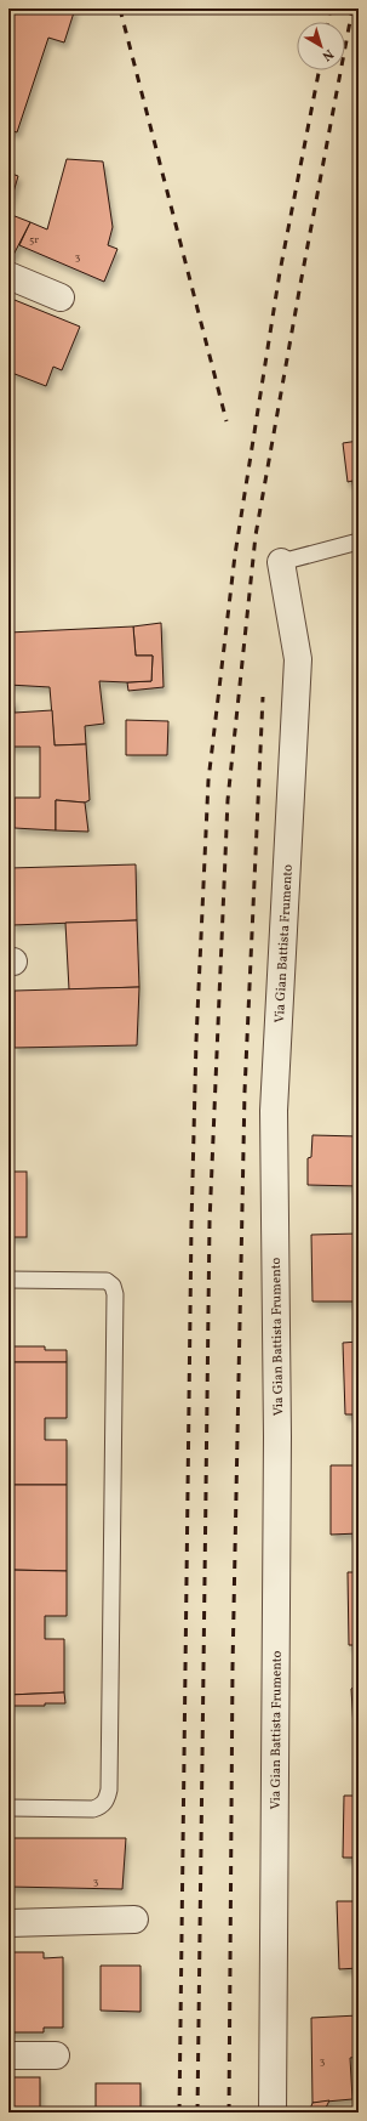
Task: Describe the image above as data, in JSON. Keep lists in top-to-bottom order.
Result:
{
  "streets": {
    "street": ["Via Gian Battista Frumento"]
  },
  "house_numbers": [
    "5r",
    "3",
    "3",
    "3"
  ],
  "north": "bottom right"
}
